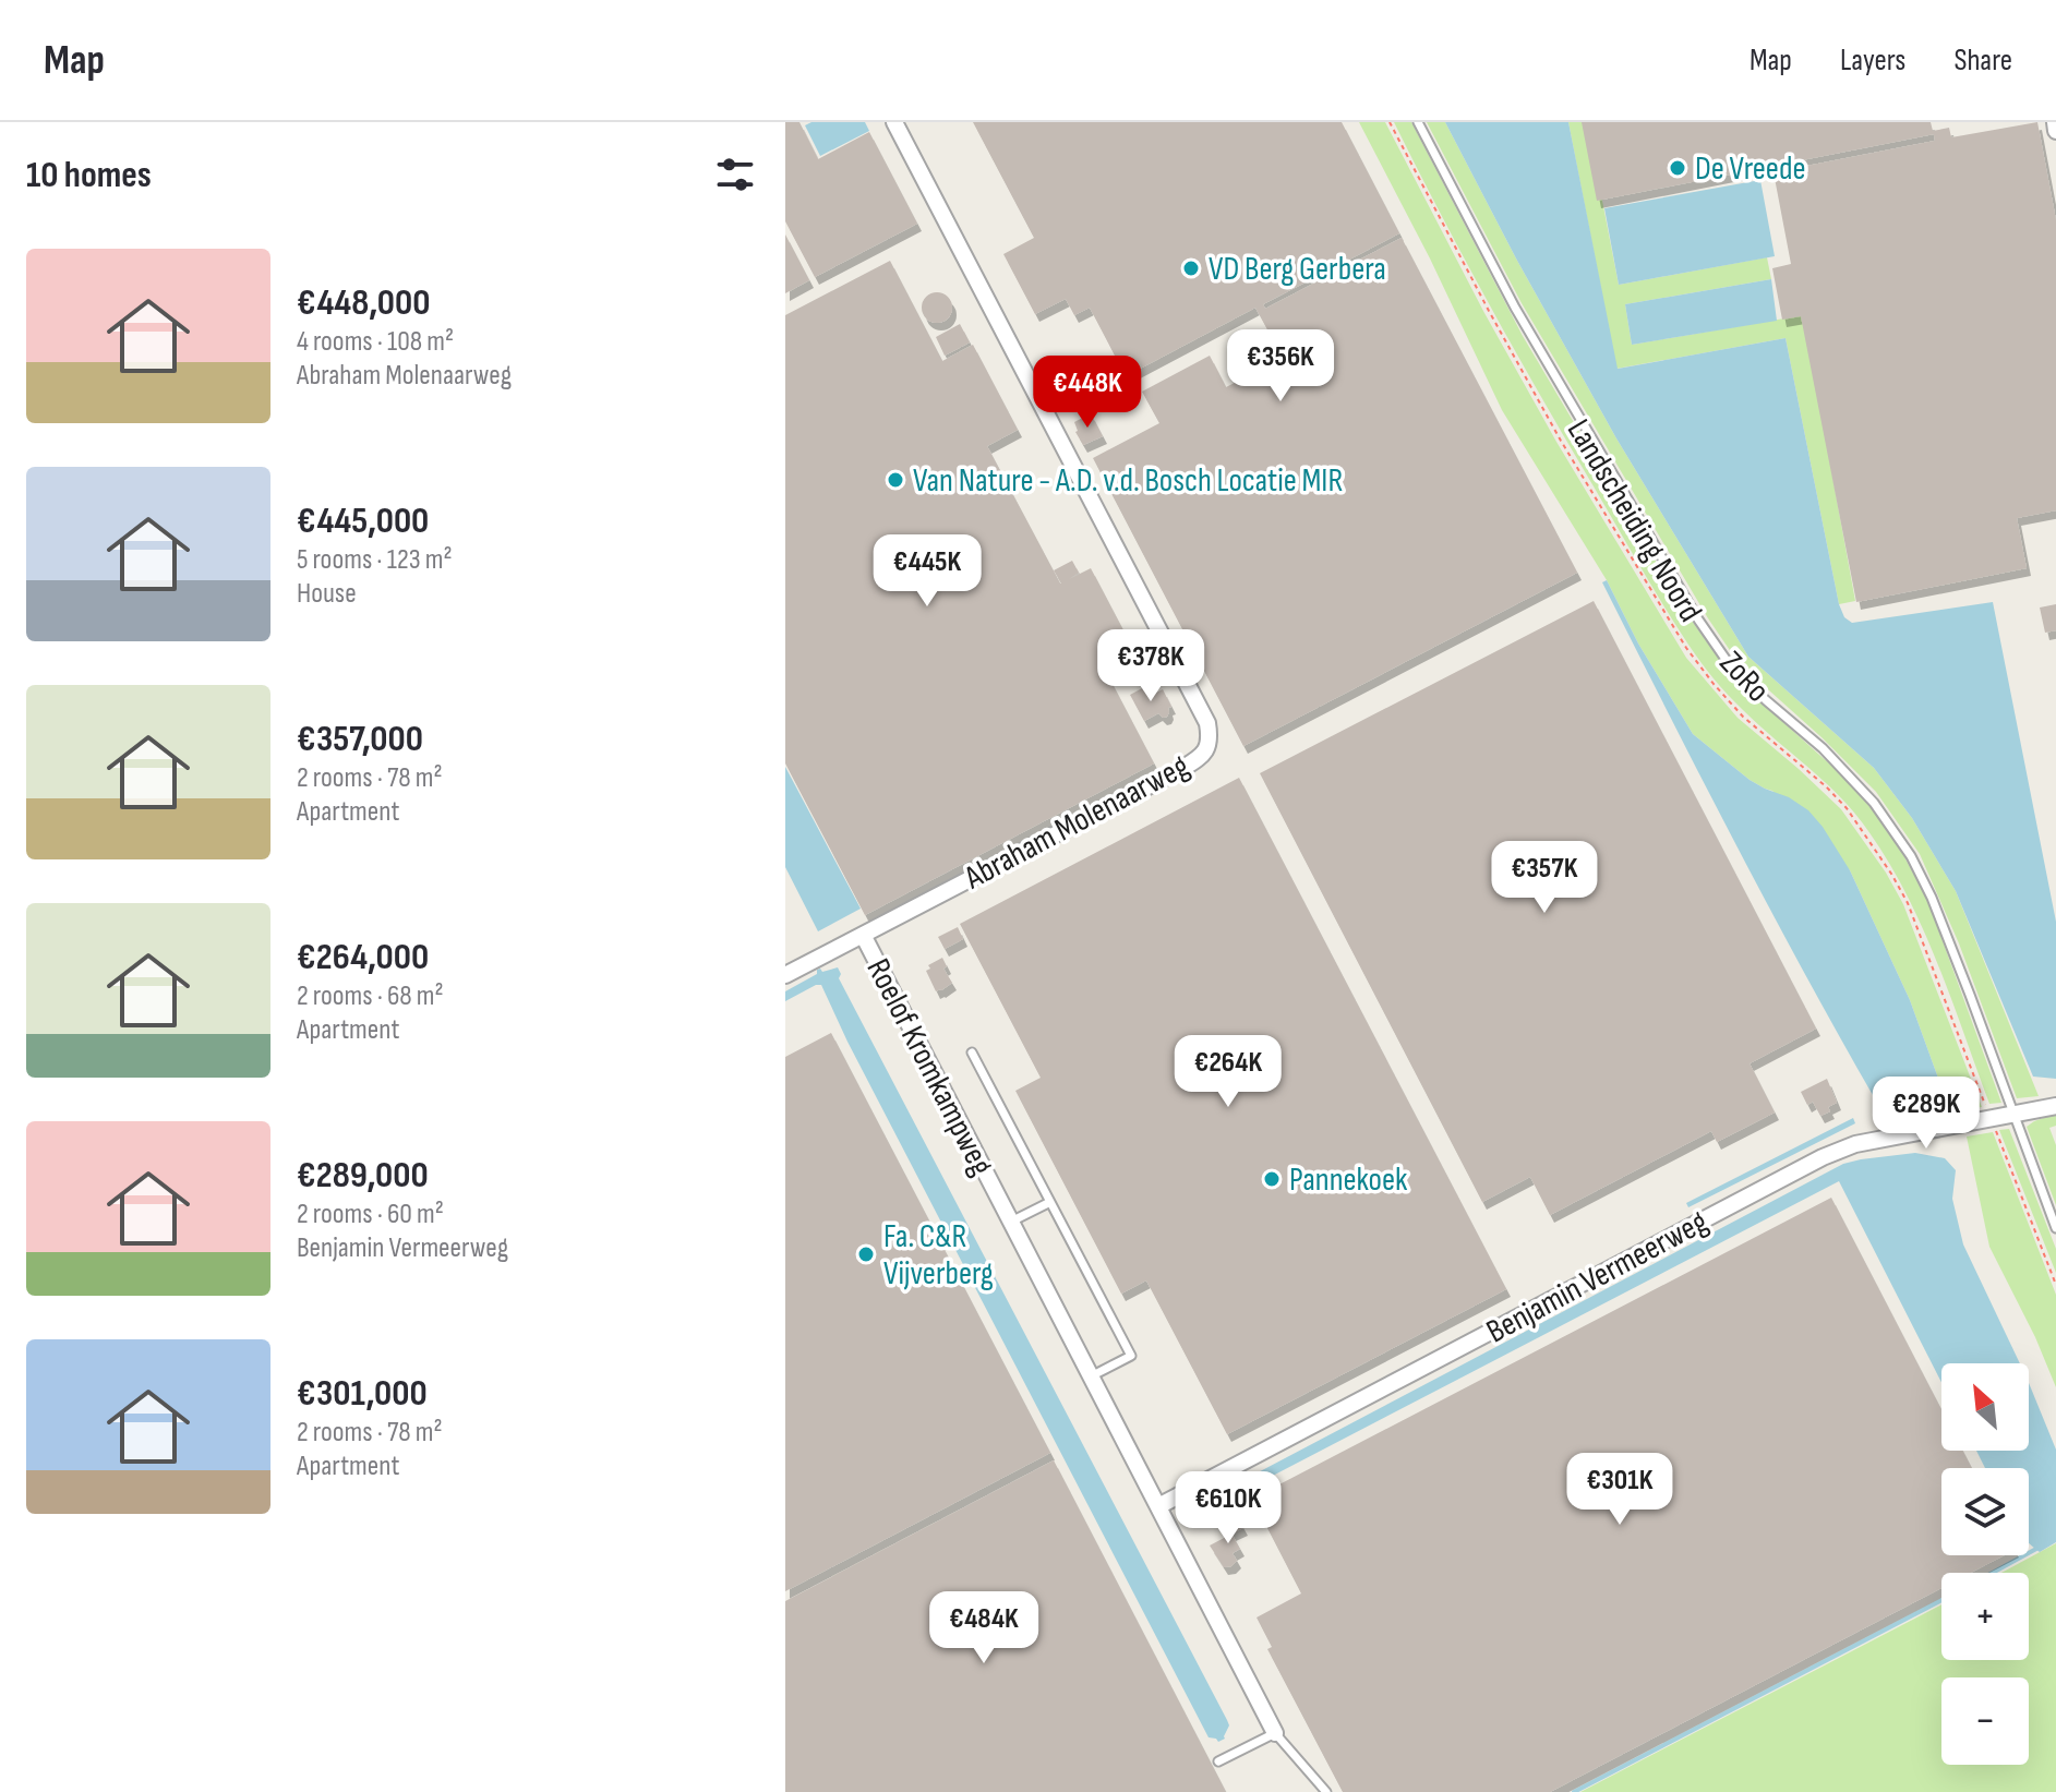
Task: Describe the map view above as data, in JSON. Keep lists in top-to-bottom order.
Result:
{
  "streets": {
    "street": ["Abraham Molenaarweg", "Roelof Kromkampweg", "Benjamin Vermeerweg"],
    "lane": ["ZoRo"],
    "path": ["Landscheiding Noord"]
  },
  "crossings": [
    ["Landscheiding Noord", "Benjamin Vermeerweg"],
    ["ZoRo", "Benjamin Vermeerweg"],
    ["Abraham Molenaarweg", "Roelof Kromkampweg"],
    ["Roelof Kromkampweg", "Benjamin Vermeerweg"]
  ],
  "places": [
    "De Vreede",
    "VD Berg Gerbera",
    "Van Nature - A.D. v.d. Bosch Locatie MIR",
    "Pannekoek",
    "Fa. C&R Vijverberg"
  ],
  "north": "top left",
  "page": {
    "header": "Map",
    "nav": ["Map", "Layers", "Share"],
    "heading": "10 homes",
    "list": [
      {
        "name": "€448,000",
        "note": "4 rooms · 108 m² · Abraham Molenaarweg"
      },
      {
        "name": "€445,000",
        "note": "5 rooms · 123 m² · House"
      },
      {
        "name": "€357,000",
        "note": "2 rooms · 78 m² · Apartment"
      },
      {
        "name": "€264,000",
        "note": "2 rooms · 68 m² · Apartment"
      },
      {
        "name": "€289,000",
        "note": "2 rooms · 60 m² · Benjamin Vermeerweg"
      },
      {
        "name": "€301,000",
        "note": "2 rooms · 78 m² · Apartment"
      }
    ],
    "price": [
      "€356K",
      "€448K",
      "€445K",
      "€378K",
      "€357K",
      "€264K",
      "€289K",
      "€301K",
      "€610K",
      "€484K"
    ],
    "map_buttons": ["+", "−"]
  }
}
